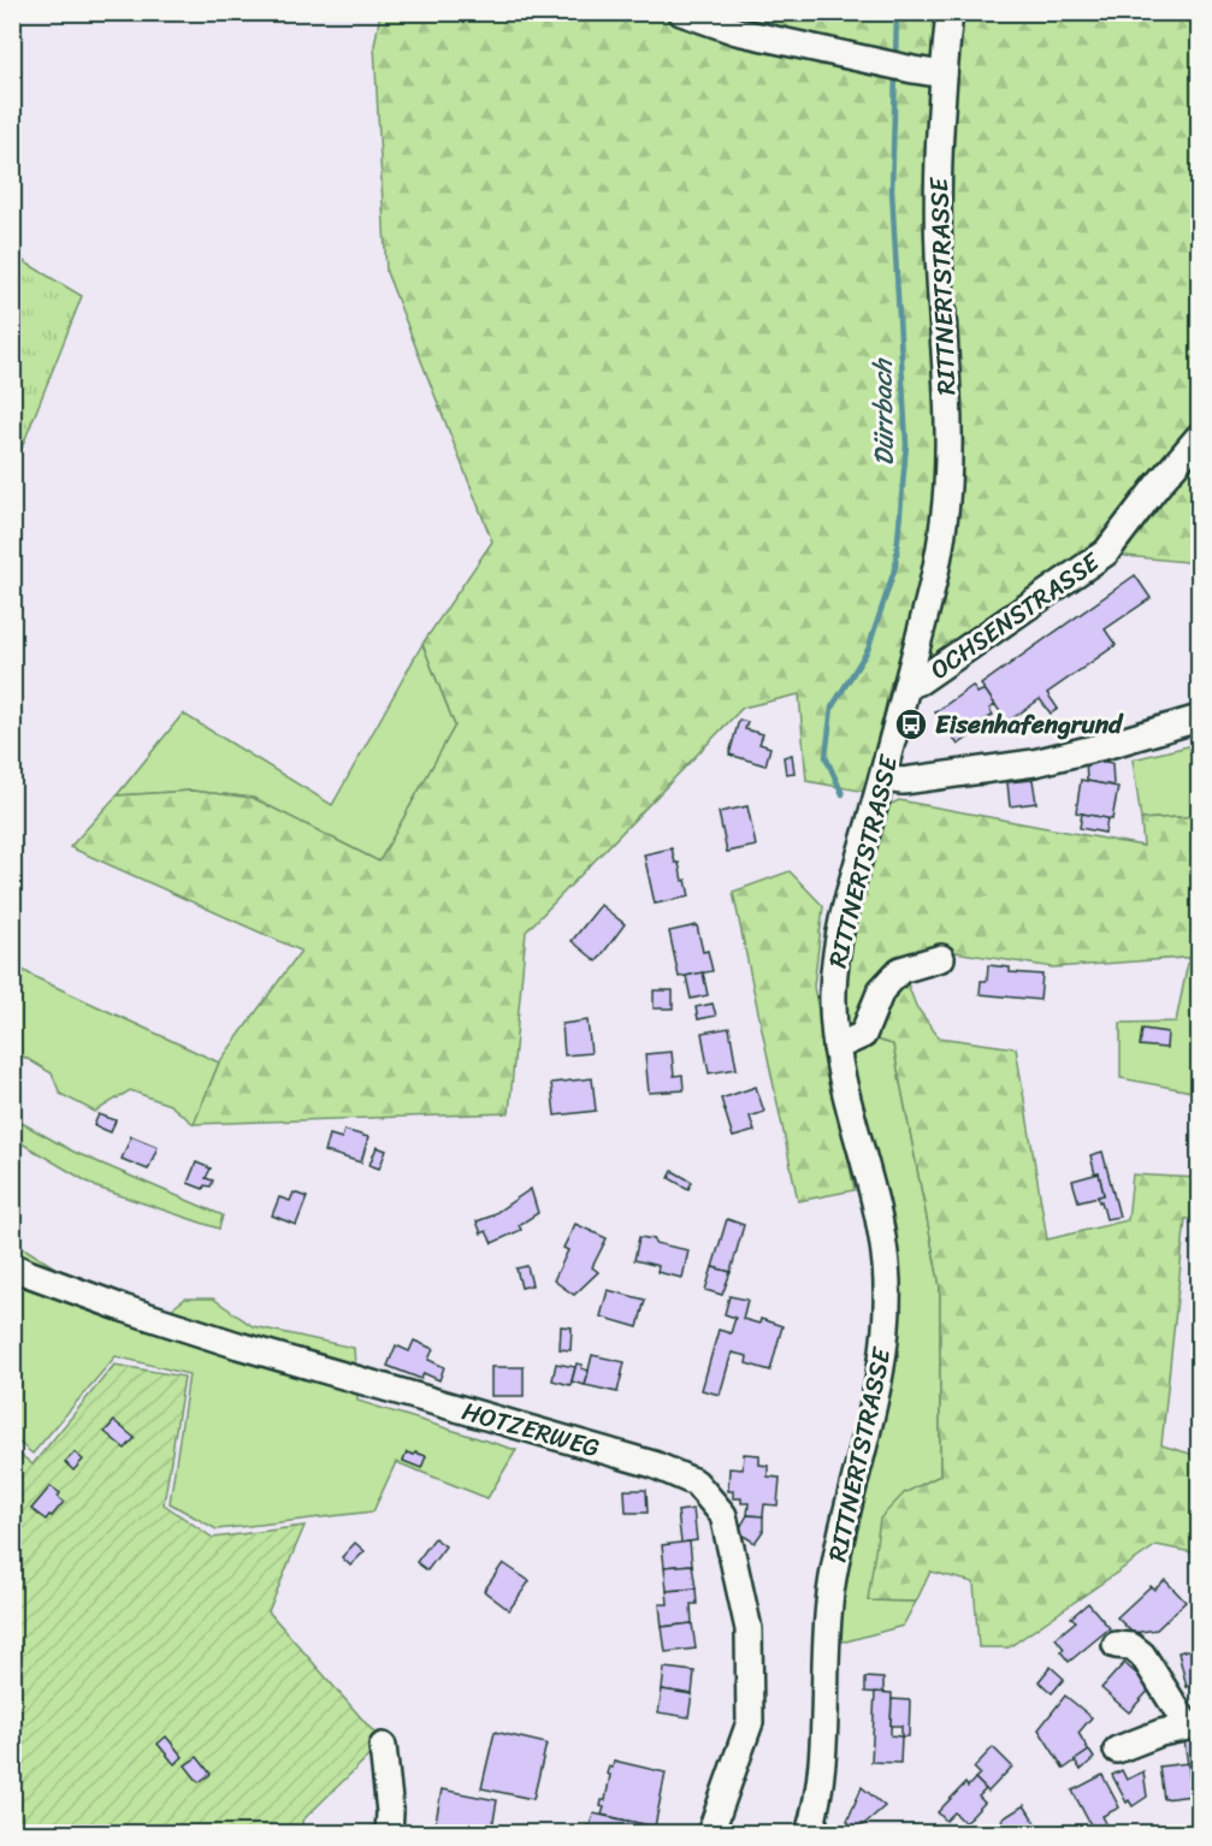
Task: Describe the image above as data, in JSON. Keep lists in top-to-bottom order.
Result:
{
  "streets": {
    "street": ["RITTNERTSTRASSE", "OCHSENSTRASSE", "HOTZERWEG"]
  },
  "crossings": [
    ["RITTNERTSTRASSE", "OCHSENSTRASSE"]
  ],
  "water": ["Dürrbach"],
  "places": {
    "bus stop": ["Eisenhafengrund"]
  }
}
